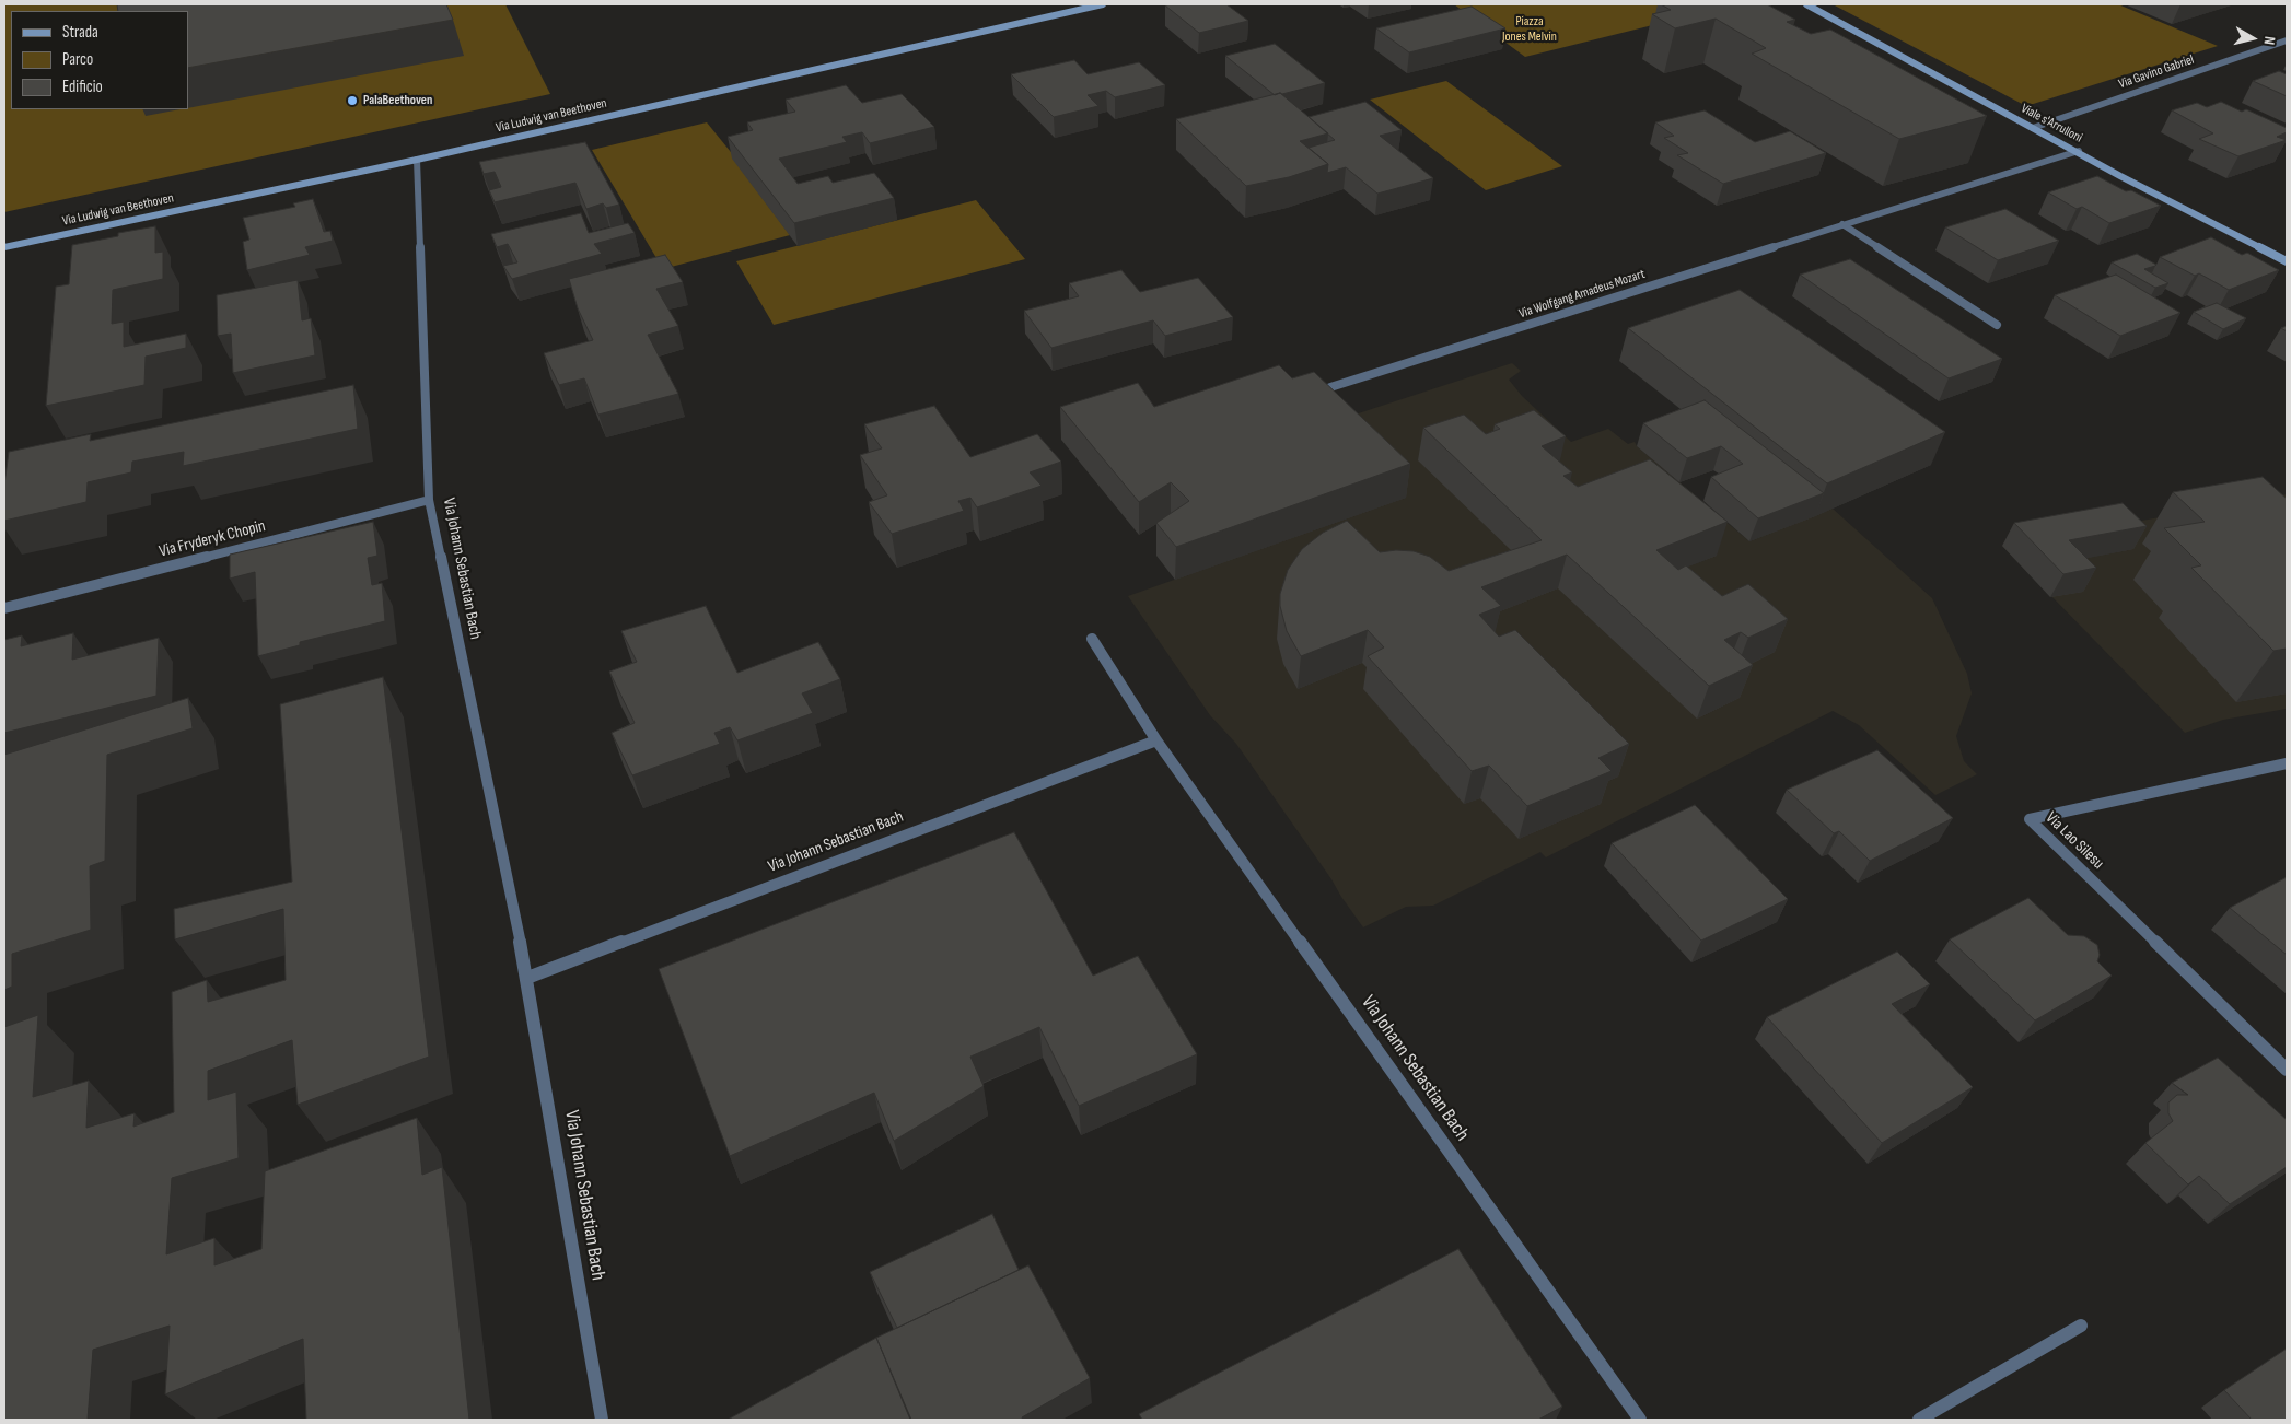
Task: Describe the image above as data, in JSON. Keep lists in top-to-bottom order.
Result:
{
  "streets": {
    "street": [
      "Via Gavino Gabriel",
      "Via Ludwig van Beethoven",
      "Viale s'Arrulloni",
      "Via Wolfgang Amadeus Mozart",
      "Via Fryderyk Chopin",
      "Via Johann Sebastian Bach",
      "Via Lao Silesu"
    ]
  },
  "crossings": [
    ["Via Gavino Gabriel", "Viale s'Arrulloni"],
    ["Via Ludwig van Beethoven", "Via Johann Sebastian Bach"],
    ["Viale s'Arrulloni", "Via Wolfgang Amadeus Mozart"],
    ["Via Fryderyk Chopin", "Via Johann Sebastian Bach"]
  ],
  "parks": ["Piazza Jones Melvin"],
  "places": ["PalaBeethoven"],
  "legend": ["Strada", "Parco", "Edificio"],
  "north": "right"
}
